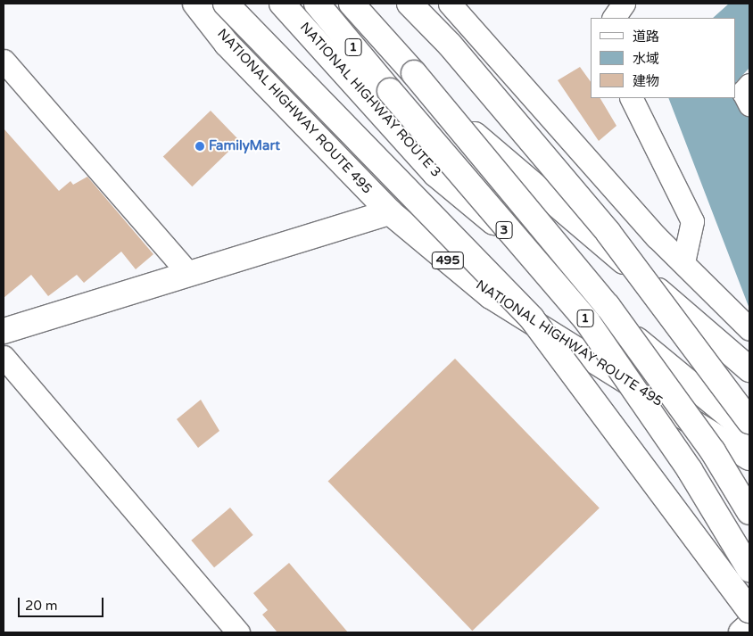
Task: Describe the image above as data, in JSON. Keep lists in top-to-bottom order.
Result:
{
  "streets": {
    "main road": [
      "1",
      "NATIONAL HIGHWAY ROUTE 3",
      "NATIONAL HIGHWAY ROUTE 495",
      "3",
      "495"
    ]
  },
  "places": ["FamilyMart"],
  "legend": ["道路", "水域", "建物"],
  "scale_bar": "20 m"
}
